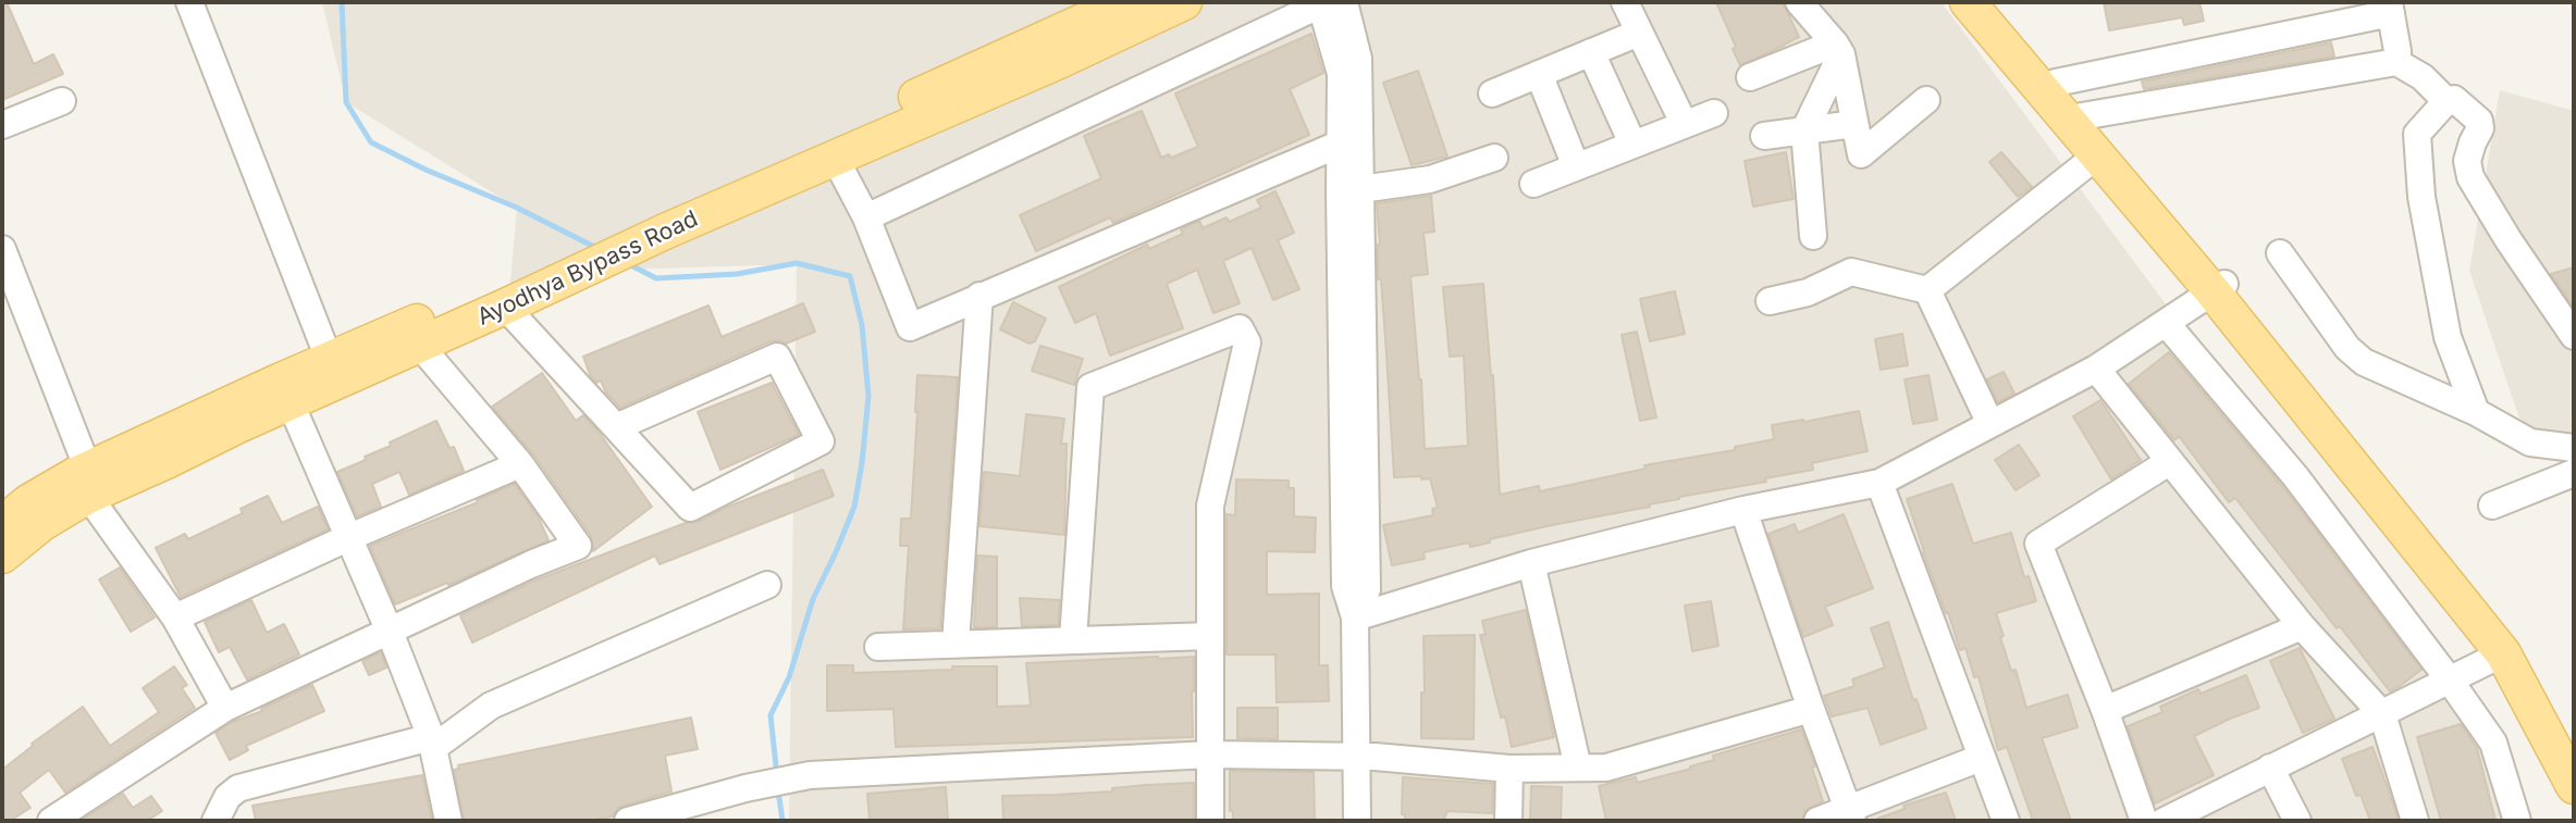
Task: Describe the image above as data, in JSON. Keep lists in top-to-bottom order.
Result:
{
  "streets": {
    "main road": ["Ayodhya Bypass Road"]
  }
}
